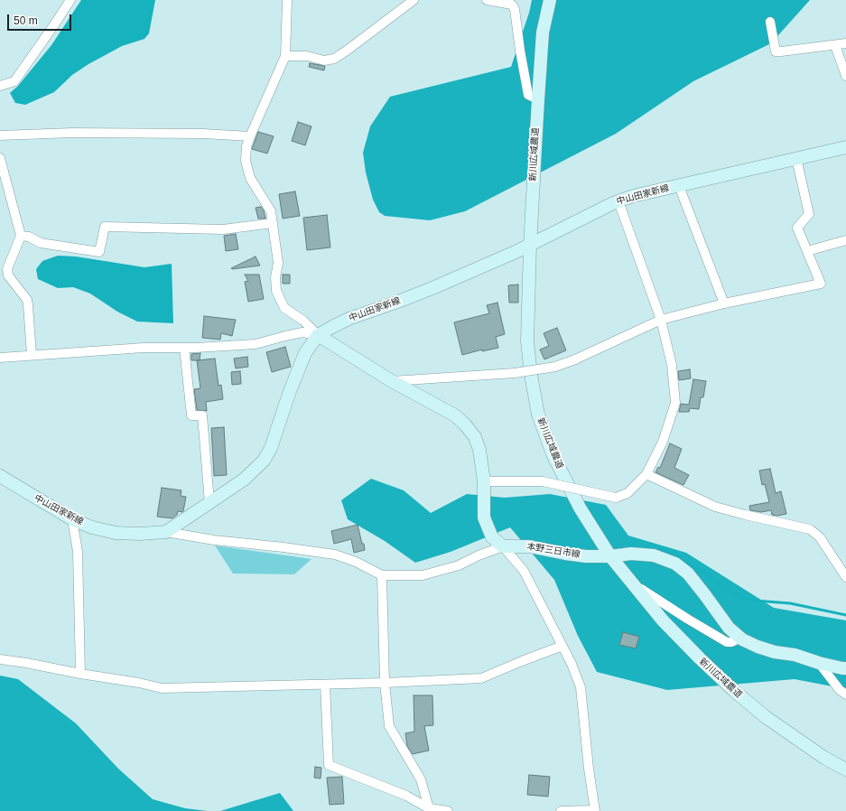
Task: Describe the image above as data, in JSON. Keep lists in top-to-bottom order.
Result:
{
  "streets": {
    "main road": ["新川広域農道", "中山田家新線", "本野三日市線"]
  },
  "crossings": [
    ["新川広域農道", "中山田家新線"],
    ["新川広域農道", "本野三日市線"]
  ],
  "scale_bar": "50 m"
}
